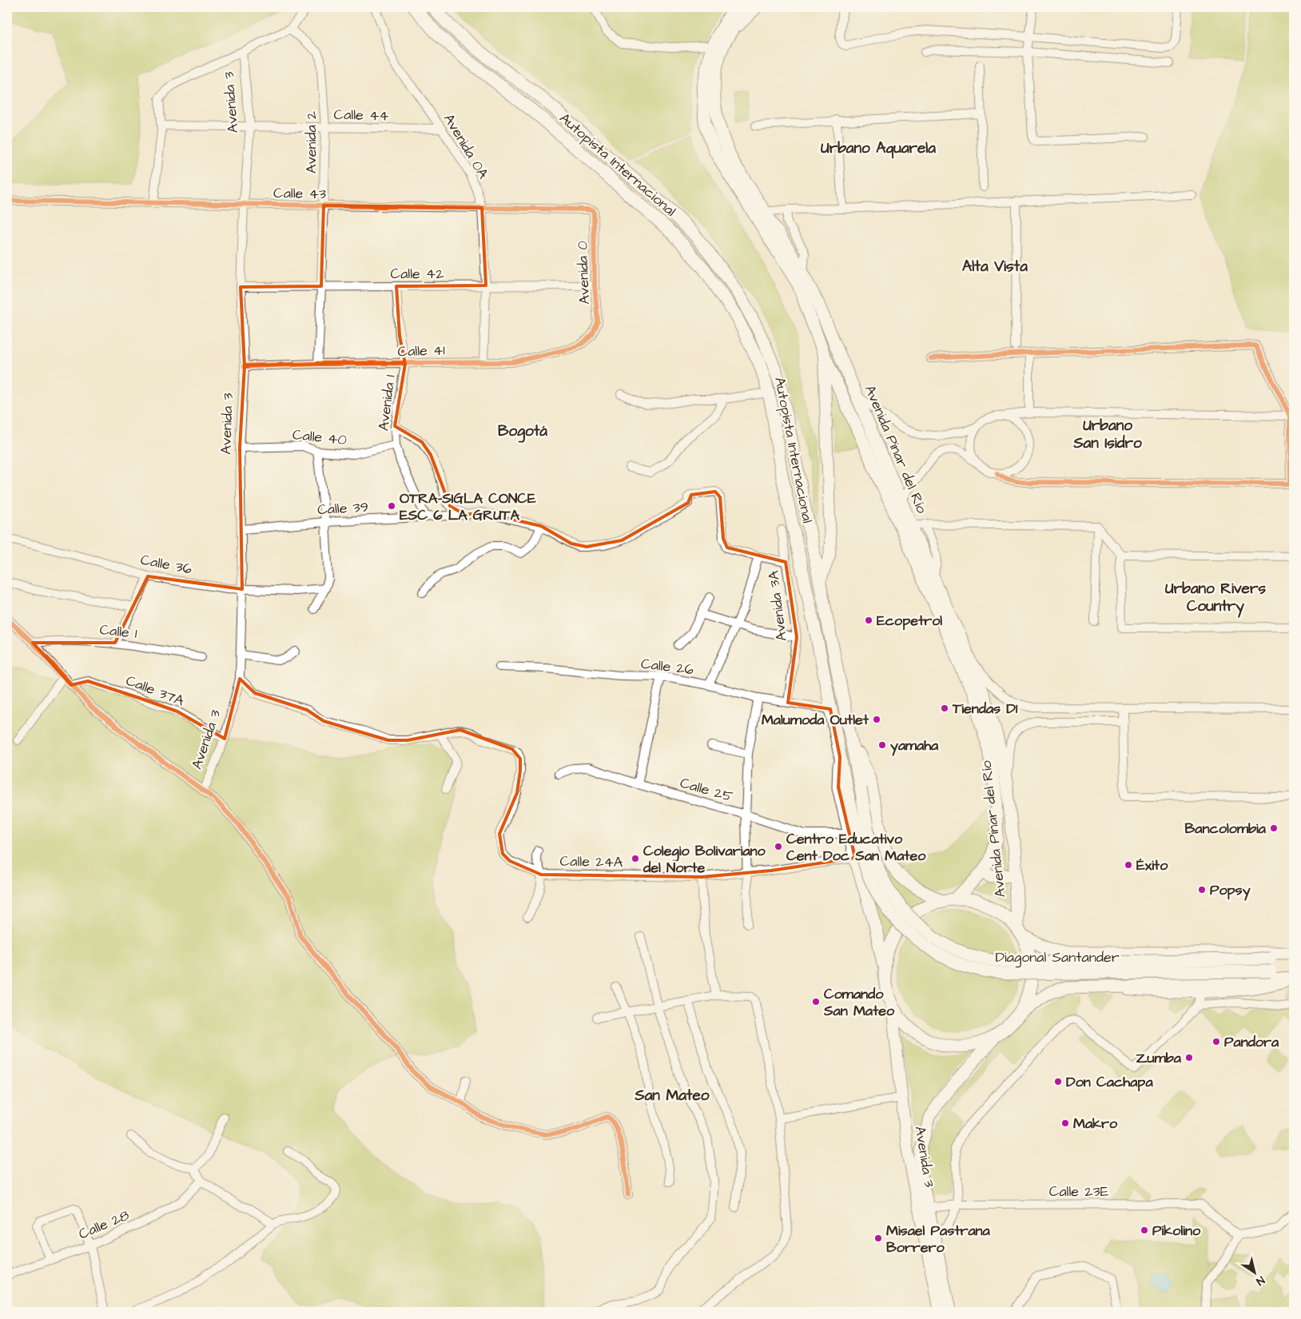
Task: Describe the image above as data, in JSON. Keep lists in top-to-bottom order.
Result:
{
  "streets": {
    "main road": [
      "Avenida 3",
      "Autopista Internacional",
      "Avenida Pinar del Río",
      "Diagonal Santander"
    ],
    "street": [
      "Calle 44",
      "Avenida 2",
      "Avenida 0A",
      "Calle 43",
      "Avenida 0",
      "Calle 42",
      "Calle 41",
      "Avenida 1",
      "Calle 40",
      "Calle 39",
      "Calle 36",
      "Avenida 3A",
      "Calle 1",
      "Calle 26",
      "Calle 37A",
      "Calle 25",
      "Calle 24A",
      "Calle 23E",
      "Calle 28"
    ]
  },
  "crossings": [
    ["Avenida 3", "Calle 44"],
    ["Avenida 3", "Calle 43"],
    ["Avenida 3", "Calle 42"],
    ["Avenida 3", "Calle 41"],
    ["Avenida 3", "Calle 40"],
    ["Avenida 3", "Calle 39"],
    ["Avenida 3", "Calle 36"],
    ["Avenida 3", "Calle 37A"],
    ["Avenida 3", "Calle 23E"],
    ["Calle 44", "Avenida 2"],
    ["Calle 44", "Avenida 0A"],
    ["Avenida 2", "Calle 43"],
    ["Avenida 2", "Calle 42"],
    ["Avenida 2", "Calle 41"],
    ["Avenida 0A", "Calle 43"],
    ["Avenida 0A", "Calle 42"],
    ["Avenida 0A", "Calle 41"],
    ["Autopista Internacional", "Avenida Pinar del Río"],
    ["Autopista Internacional", "Calle 26"],
    ["Autopista Internacional", "Diagonal Santander"],
    ["Calle 43", "Avenida 0"],
    ["Avenida 0", "Calle 42"],
    ["Avenida 0", "Calle 41"],
    ["Calle 42", "Avenida 1"],
    ["Calle 41", "Avenida 1"],
    ["Avenida 1", "Calle 40"],
    ["Avenida 1", "Calle 39"],
    ["Avenida 3A", "Calle 26"]
  ],
  "districts": [
    "Urbano Aquarela",
    "Alta Vista",
    "Urbano San Isidro",
    "Bogotá",
    "Urbano Rivers Country",
    "San Mateo"
  ],
  "places": [
    "OTRA-SIGLA CONCE ESC 6 LA GRUTA",
    "Ecopetrol",
    "Tiendas D1",
    "Malumoda Outlet",
    "yamaha",
    "Bancolombia",
    "Centro Educativo Cent Doc San Mateo",
    "Colegio Bolivariano del Norte",
    "Éxito",
    "Popsy",
    "Comando San Mateo",
    "Pandora",
    "Zumba",
    "Don Cachapa",
    "Makro",
    "Pikolino",
    "Misael Pastrana Borrero"
  ],
  "north": "bottom right"
}
